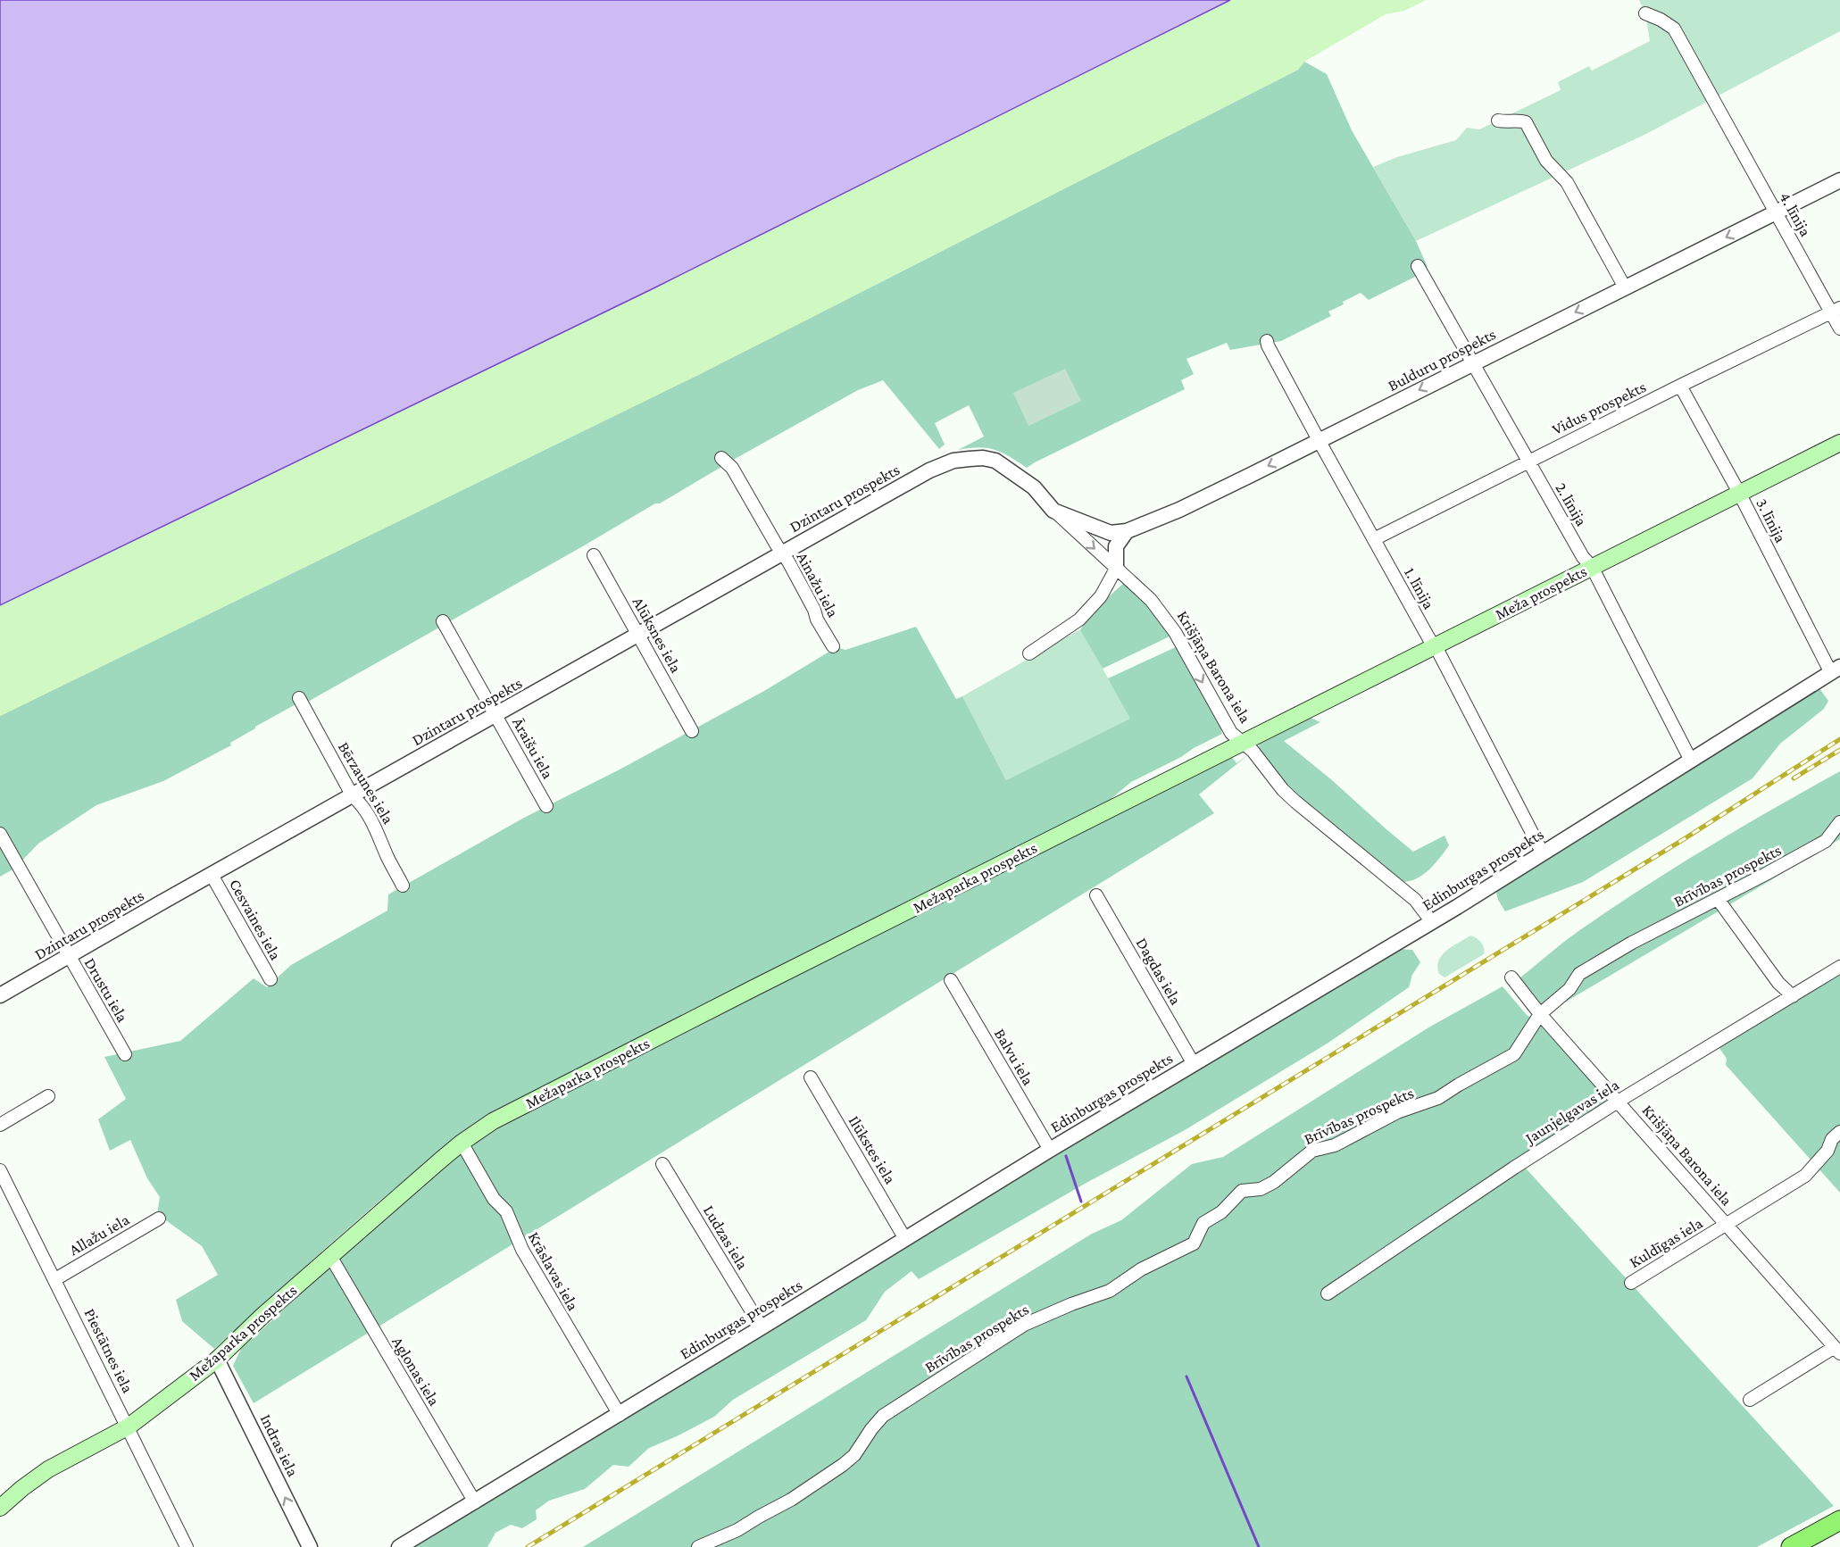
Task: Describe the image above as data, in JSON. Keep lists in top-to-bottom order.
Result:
{
  "streets": {
    "main road": ["Meža prospekts", "Mežaparka prospekts"],
    "street": [
      "4. līnija",
      "Bulduru prospekts",
      "Vidus prospekts",
      "Dzintaru prospekts",
      "2. līnija",
      "3. līnija",
      "Ainažu iela",
      "1. līnija",
      "Alūksnes iela",
      "Krišjāņa Barona iela",
      "Āraišu iela",
      "Bērzaunes iela",
      "Edinburgas prospekts",
      "Brīvības prospekts",
      "Cesvaines iela",
      "Dagdas iela",
      "Drustu iela",
      "Balvu iela",
      "Jaunjelgavas iela",
      "Ilūkstes iela",
      "Allažu iela",
      "Ludzas iela",
      "Kuldīgas iela",
      "Krāslavas iela",
      "Piestātnes iela",
      "Aglonas iela",
      "Indras iela"
    ]
  },
  "crossings": [
    ["4. līnija", "Bulduru prospekts"],
    ["4. līnija", "Vidus prospekts"],
    ["Bulduru prospekts", "2. līnija"],
    ["Bulduru prospekts", "1. līnija"],
    ["Bulduru prospekts", "Krišjāņa Barona iela"],
    ["Vidus prospekts", "2. līnija"],
    ["Vidus prospekts", "3. līnija"],
    ["Vidus prospekts", "1. līnija"],
    ["Dzintaru prospekts", "Ainažu iela"],
    ["Dzintaru prospekts", "Alūksnes iela"],
    ["Dzintaru prospekts", "Krišjāņa Barona iela"],
    ["Dzintaru prospekts", "Āraišu iela"],
    ["Dzintaru prospekts", "Bērzaunes iela"],
    ["Dzintaru prospekts", "Cesvaines iela"],
    ["Dzintaru prospekts", "Drustu iela"],
    ["2. līnija", "Meža prospekts"],
    ["2. līnija", "Edinburgas prospekts"],
    ["3. līnija", "Meža prospekts"],
    ["3. līnija", "Edinburgas prospekts"],
    ["1. līnija", "Meža prospekts"],
    ["1. līnija", "Edinburgas prospekts"],
    ["Meža prospekts", "Krišjāņa Barona iela"],
    ["Meža prospekts", "Mežaparka prospekts"],
    ["Krišjāņa Barona iela", "Edinburgas prospekts"],
    ["Krišjāņa Barona iela", "Brīvības prospekts"],
    ["Krišjāņa Barona iela", "Mežaparka prospekts"],
    ["Krišjāņa Barona iela", "Jaunjelgavas iela"],
    ["Krišjāņa Barona iela", "Kuldīgas iela"],
    ["Edinburgas prospekts", "Dagdas iela"],
    ["Edinburgas prospekts", "Balvu iela"],
    ["Edinburgas prospekts", "Ilūkstes iela"],
    ["Edinburgas prospekts", "Ludzas iela"],
    ["Edinburgas prospekts", "Krāslavas iela"],
    ["Edinburgas prospekts", "Aglonas iela"],
    ["Mežaparka prospekts", "Krāslavas iela"],
    ["Mežaparka prospekts", "Piestātnes iela"],
    ["Mežaparka prospekts", "Aglonas iela"],
    ["Mežaparka prospekts", "Indras iela"],
    ["Allažu iela", "Piestātnes iela"]
  ],
  "one_way": ["Bulduru prospekts", "Indras iela"]
}
